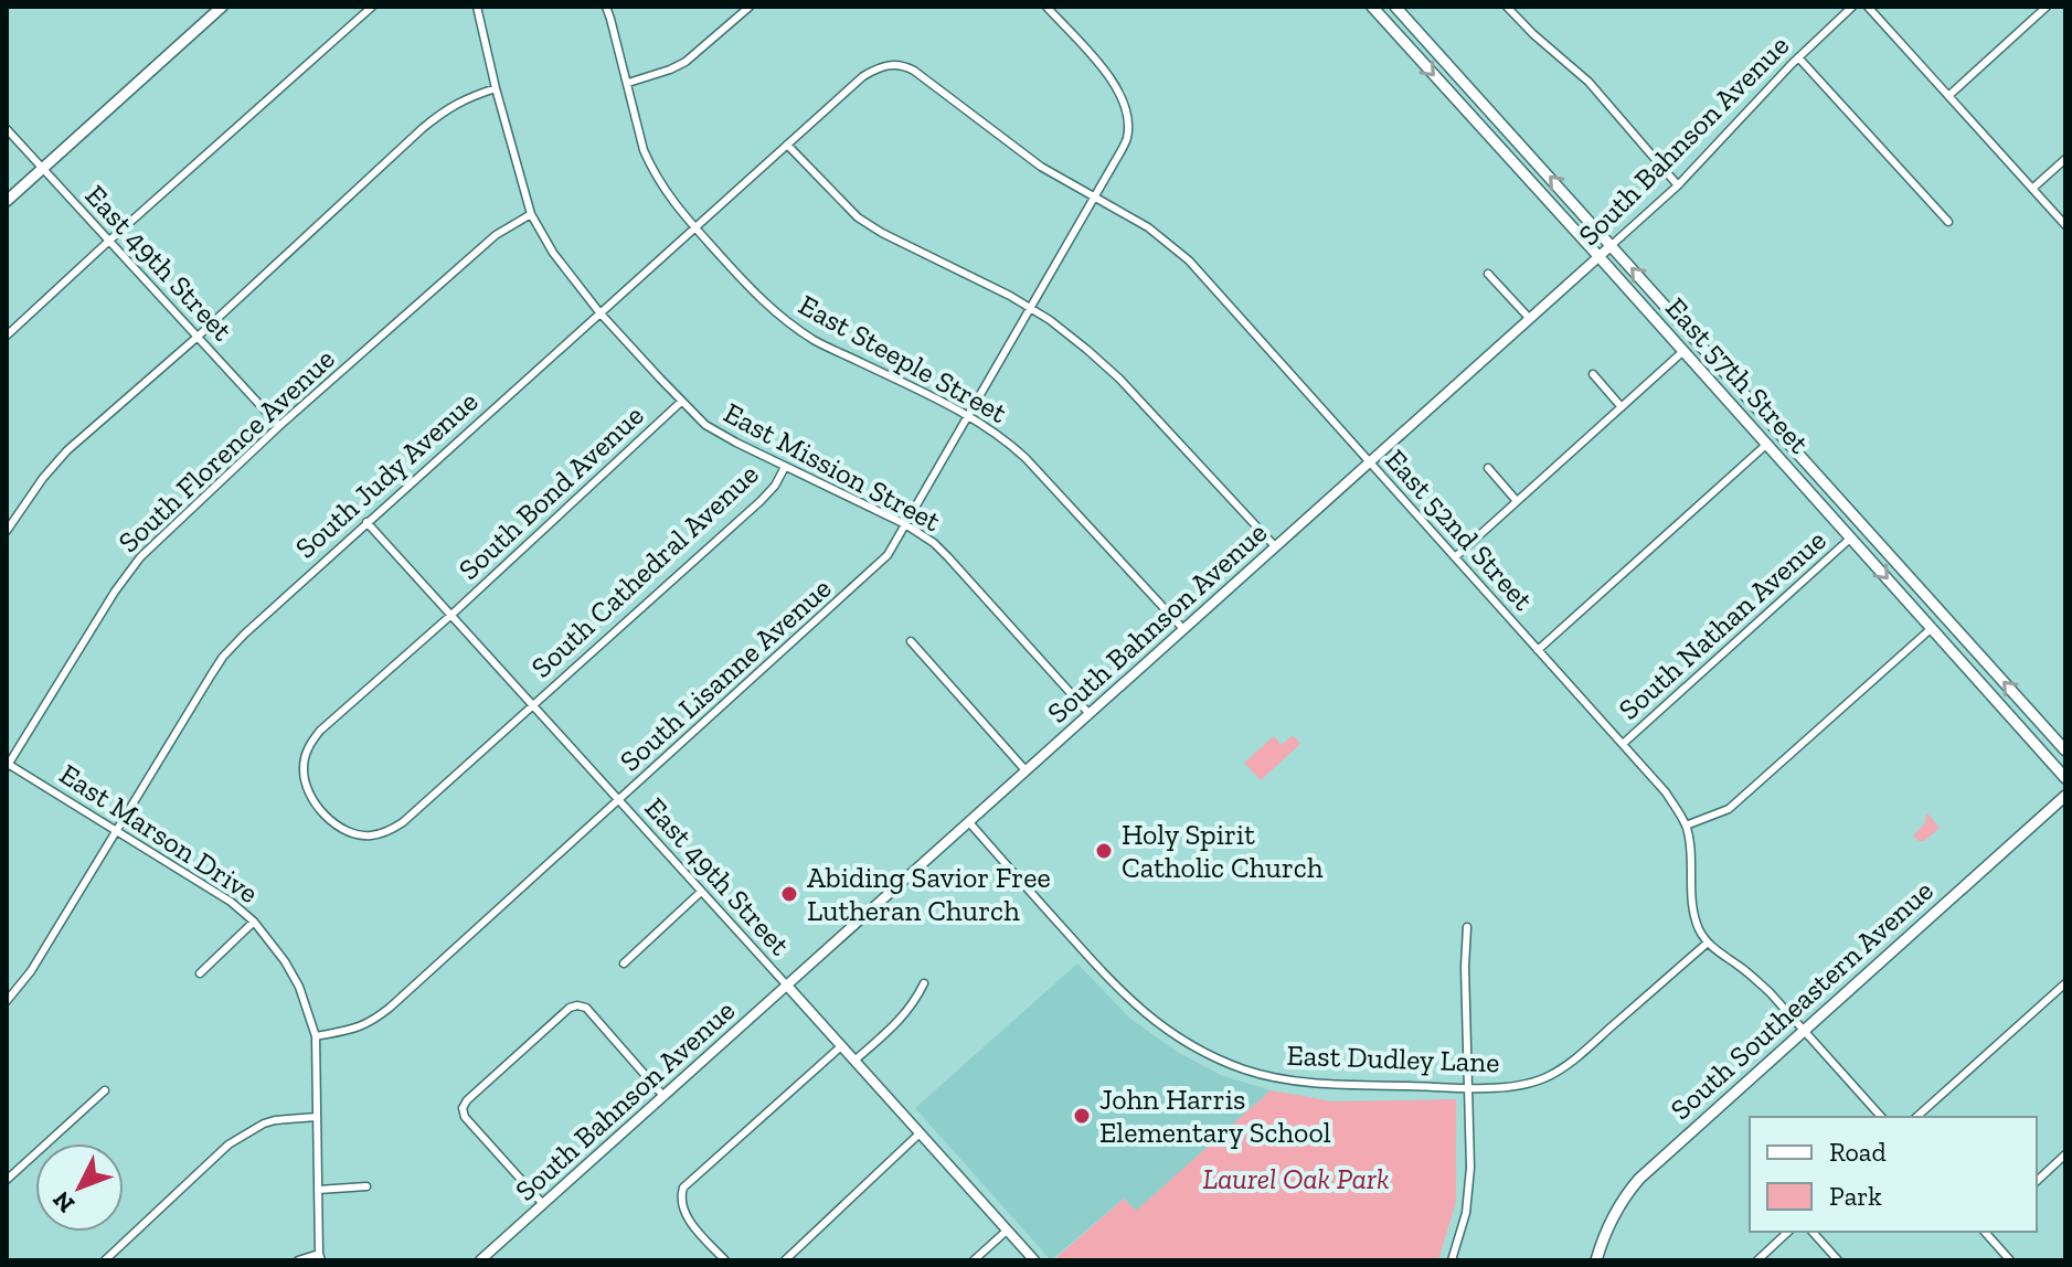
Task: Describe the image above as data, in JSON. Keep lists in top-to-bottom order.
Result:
{
  "streets": {
    "main road": ["East 57th Street", "South Southeastern Avenue"],
    "street": [
      "South Bahnson Avenue",
      "East 49th Street",
      "East Steeple Street",
      "South Florence Avenue",
      "East Mission Street",
      "South Judy Avenue",
      "South Bond Avenue",
      "East 52nd Street",
      "South Cathedral Avenue",
      "South Nathan Avenue",
      "South Lisanne Avenue",
      "East Marson Drive",
      "East Dudley Lane"
    ]
  },
  "crossings": [
    ["South Bahnson Avenue", "East 49th Street"],
    ["South Bahnson Avenue", "East Steeple Street"],
    ["South Bahnson Avenue", "East 57th Street"],
    ["South Bahnson Avenue", "East Mission Street"],
    ["South Bahnson Avenue", "East 52nd Street"],
    ["South Bahnson Avenue", "East Dudley Lane"],
    ["East 49th Street", "South Florence Avenue"],
    ["East 49th Street", "South Judy Avenue"],
    ["East 49th Street", "South Bond Avenue"],
    ["East 49th Street", "South Cathedral Avenue"],
    ["East 49th Street", "South Lisanne Avenue"],
    ["East Steeple Street", "South Judy Avenue"],
    ["East Steeple Street", "South Lisanne Avenue"],
    ["East 57th Street", "South Nathan Avenue"],
    ["South Florence Avenue", "East Mission Street"],
    ["South Florence Avenue", "East Marson Drive"],
    ["East Mission Street", "South Judy Avenue"],
    ["East Mission Street", "South Bond Avenue"],
    ["East Mission Street", "South Cathedral Avenue"],
    ["East Mission Street", "South Lisanne Avenue"],
    ["South Judy Avenue", "East 52nd Street"],
    ["South Judy Avenue", "East Marson Drive"],
    ["South Bond Avenue", "South Cathedral Avenue"],
    ["East 52nd Street", "South Nathan Avenue"],
    ["East 52nd Street", "South Lisanne Avenue"],
    ["East 52nd Street", "East Dudley Lane"],
    ["South Lisanne Avenue", "East Marson Drive"]
  ],
  "parks": ["Laurel Oak Park"],
  "places": ["Holy Spirit Catholic Church", "Abiding Savior Free Lutheran Church", "John Harris Elementary School"],
  "legend": ["Road", "Park"],
  "north": "bottom left"
}
